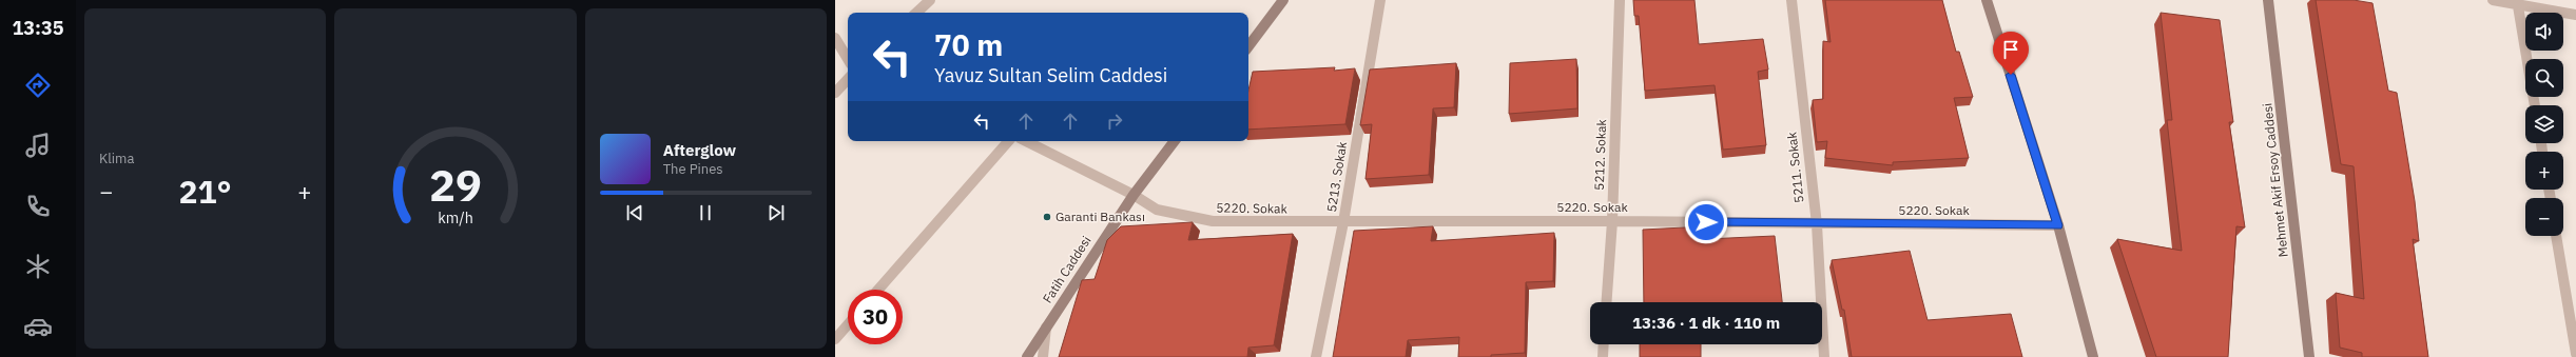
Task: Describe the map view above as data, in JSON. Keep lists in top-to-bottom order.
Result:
{
  "streets": {
    "street": [
      "5212. Sokak",
      "5211. Sokak",
      "5213. Sokak",
      "Mehmet Akif Ersoy Caddesi",
      "5220. Sokak",
      "Fatih Caddesi"
    ]
  },
  "crossings": [
    ["5212. Sokak", "5220. Sokak"],
    ["5211. Sokak", "5220. Sokak"],
    ["5213. Sokak", "5220. Sokak"],
    ["5220. Sokak", "Fatih Caddesi"]
  ],
  "places": ["Garanti Bankası"],
  "page": {
    "tabs": "13:35",
    "tile": "Klima",
    "map_buttons": ["+", "−"],
    "turn": ["70 m", "Yavuz Sultan Selim Caddesi"],
    "song": ["Afterglow", "The Pines"],
    "heat": ["−", "21°", "+"],
    "limit": "30",
    "trip": "13:36 · 1 dk · 110 m",
    "gauge": ["29", "km/h"]
  }
}
